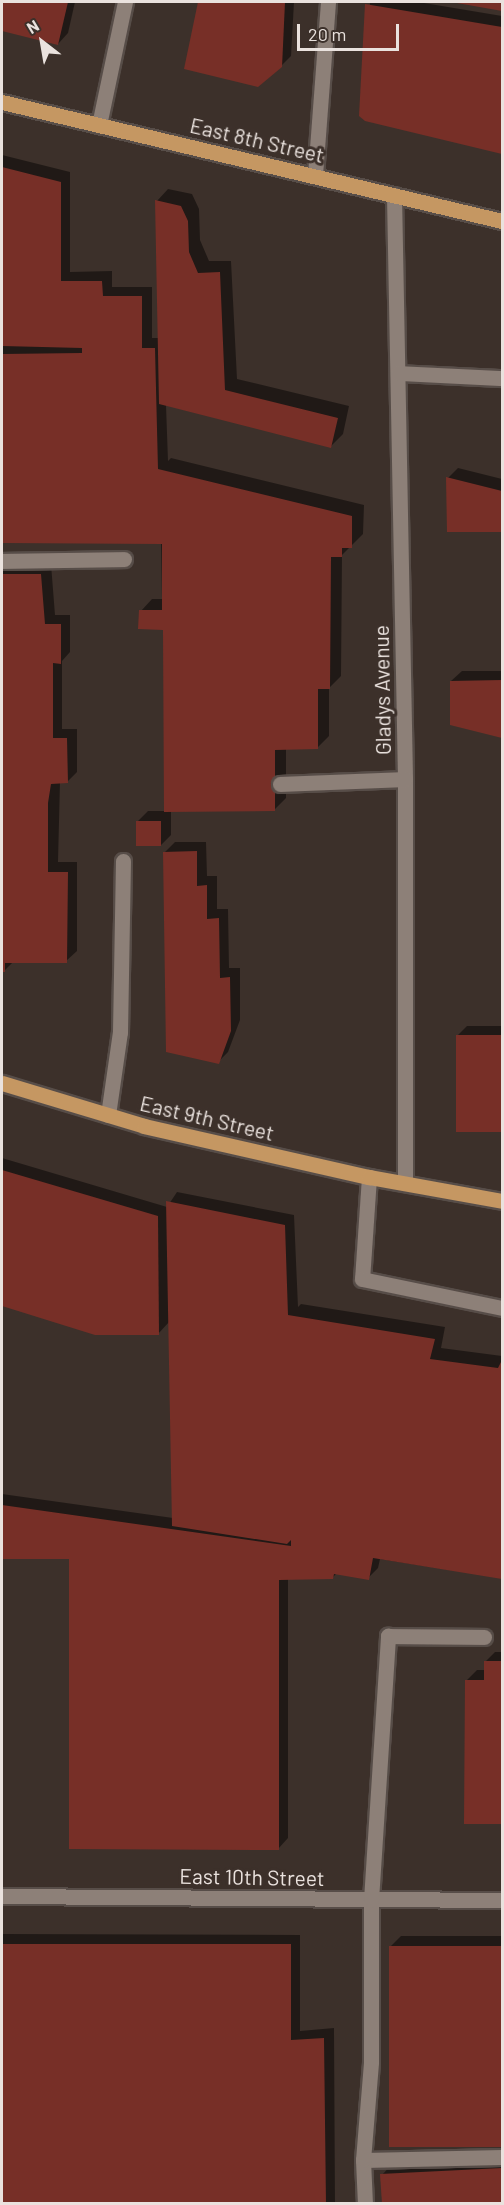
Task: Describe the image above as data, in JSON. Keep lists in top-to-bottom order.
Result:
{
  "streets": {
    "main road": ["East 8th Street", "East 9th Street"],
    "street": ["Gladys Avenue", "East 10th Street"]
  },
  "crossings": [
    ["East 8th Street", "Gladys Avenue"],
    ["Gladys Avenue", "East 9th Street"]
  ],
  "scale_bar": "20 m",
  "north": "top left"
}
